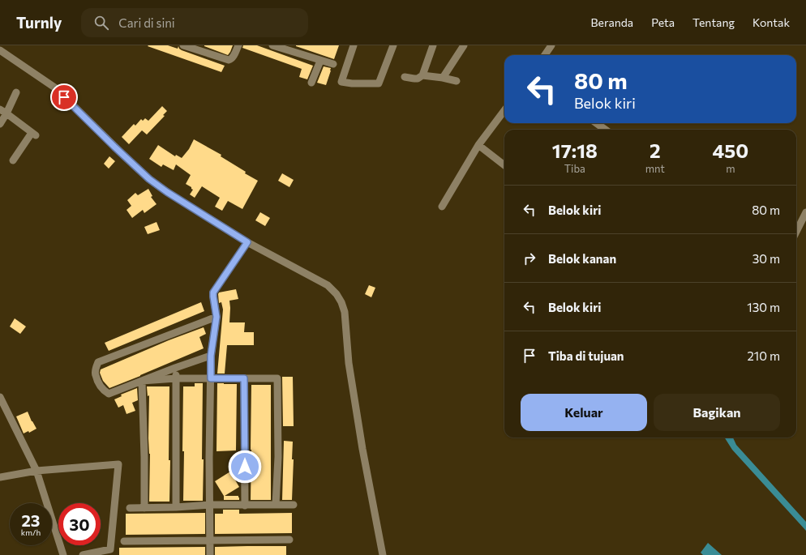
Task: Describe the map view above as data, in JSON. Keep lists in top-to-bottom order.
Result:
{
  "page": {
    "header": "Turnly",
    "search": "Cari di sini",
    "nav": [
      "Beranda",
      "Peta",
      "Tentang",
      "Kontak"
    ],
    "turn": ["80 m", "Belok kiri"],
    "eta": [
      "17:18",
      "Tiba",
      "2",
      "mnt",
      "450",
      "m"
    ],
    "list": [
      {
        "name": "Belok kiri",
        "value": "80 m"
      },
      {
        "name": "Belok kanan",
        "value": "30 m"
      },
      {
        "name": "Belok kiri",
        "value": "130 m"
      },
      {
        "name": "Tiba di tujuan",
        "value": "210 m"
      }
    ],
    "buttons": ["Keluar", "Bagikan"],
    "speed": "23 km/h",
    "limit": "30"
  }
}
